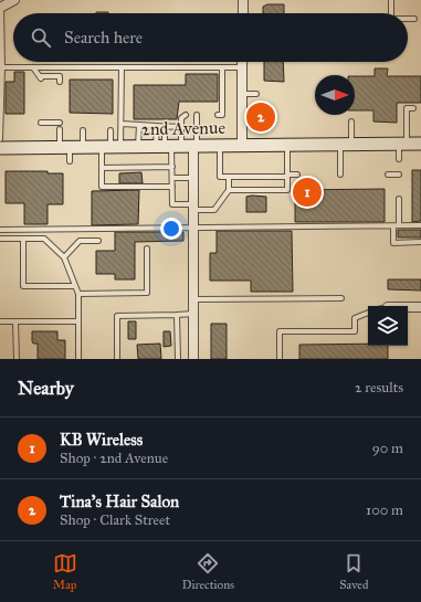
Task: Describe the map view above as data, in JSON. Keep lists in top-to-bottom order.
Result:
{
  "streets": {
    "main road": ["2nd Avenue"]
  },
  "north": "right",
  "page": {
    "search": "Search here",
    "pins": ["2", "1"],
    "heading": ["Nearby", "2 results"],
    "list": [
      {
        "mark": "1",
        "name": "KB Wireless",
        "note": "Shop · 2nd Avenue",
        "value": "90 m"
      },
      {
        "mark": "2",
        "name": "Tina's Hair Salon",
        "note": "Shop · Clark Street",
        "value": "100 m"
      }
    ],
    "nav": ["Map", "Directions", "Saved"]
  }
}
